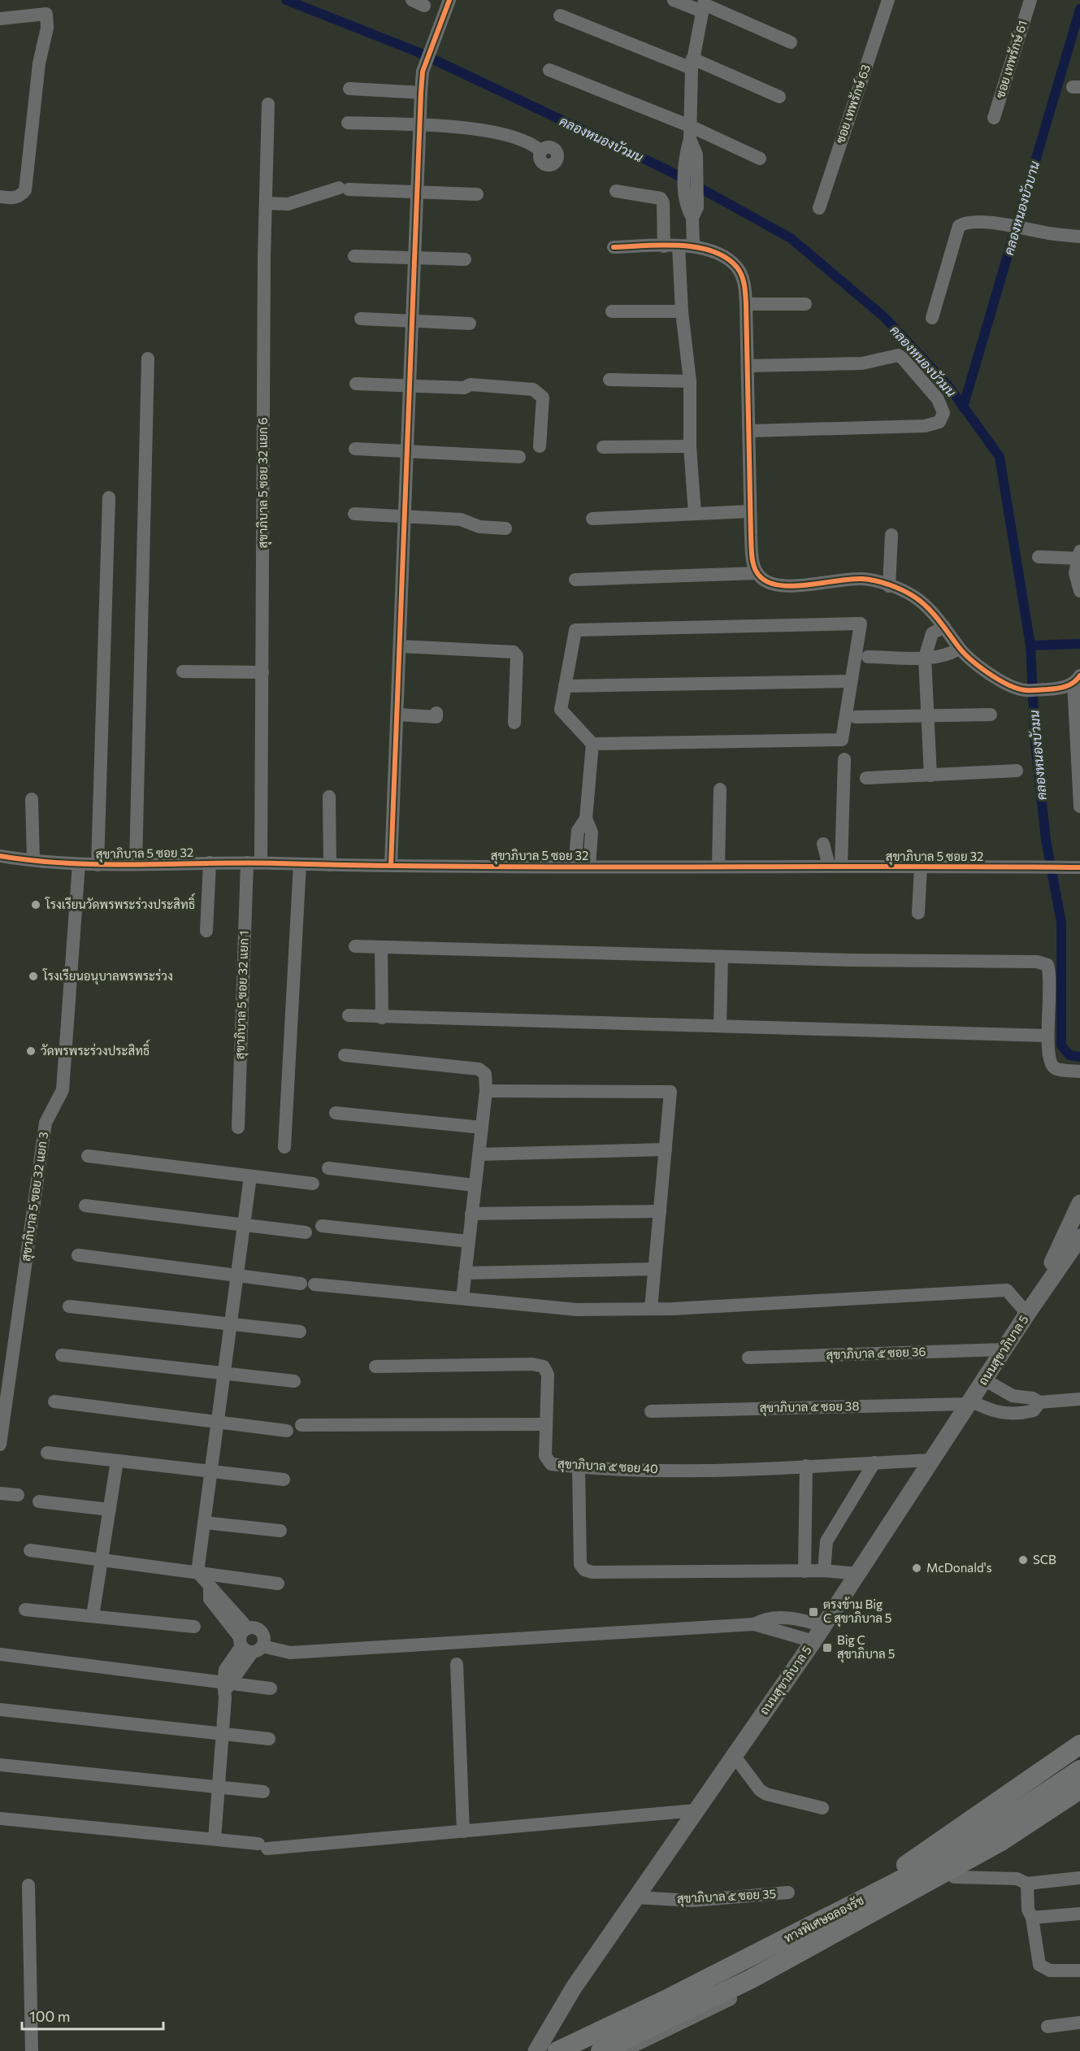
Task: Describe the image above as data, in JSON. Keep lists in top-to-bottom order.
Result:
{
  "streets": {
    "highway": ["ทางพิเศษฉลองรัช"],
    "main road": ["ถนนสุขาภิบาล 5"],
    "street": [
      "ซอย เทพรักษ์ 61",
      "ซอย เทพรักษ์ 63",
      "สุขาภิบาล 5 ซอย 32 แยก 6",
      "สุขาภิบาล 5 ซอย 32",
      "สุขาภิบาล 5 ซอย 32 แยก 1",
      "สุขาภิบาล 5 ซอย 32 แยก 3",
      "สุขาภิบาล ๕ ซอย 36",
      "สุขาภิบาล ๕ ซอย 38",
      "สุขาภิบาล ๕ ซอย 40",
      "สุขาภิบาล ๕ ซอย 35"
    ]
  },
  "crossings": [
    ["สุขาภิบาล 5 ซอย 32 แยก 6", "สุขาภิบาล 5 ซอย 32"],
    ["สุขาภิบาล 5 ซอย 32", "สุขาภิบาล 5 ซอย 32 แยก 1"],
    ["สุขาภิบาล 5 ซอย 32", "สุขาภิบาล 5 ซอย 32 แยก 3"],
    ["ถนนสุขาภิบาล 5", "สุขาภิบาล ๕ ซอย 36"],
    ["ถนนสุขาภิบาล 5", "สุขาภิบาล ๕ ซอย 38"],
    ["ถนนสุขาภิบาล 5", "สุขาภิบาล ๕ ซอย 40"],
    ["ถนนสุขาภิบาล 5", "สุขาภิบาล ๕ ซอย 35"]
  ],
  "water": ["คลองหนองบัวมน", "คลองหนองบัวบาน"],
  "places": {
    "other": [
      "โรงเรียนวัดพรพระร่วงประสิทธิ์",
      "โรงเรียนอนุบาลพรพระร่วง",
      "วัดพรพระร่วงประสิทธิ์",
      "SCB",
      "McDonald's"
    ],
    "transit": ["ตรงข้าม Big C สุขาภิบาล 5", "Big C สุขาภิบาล 5"]
  },
  "scale_bar": "100 m"
}
